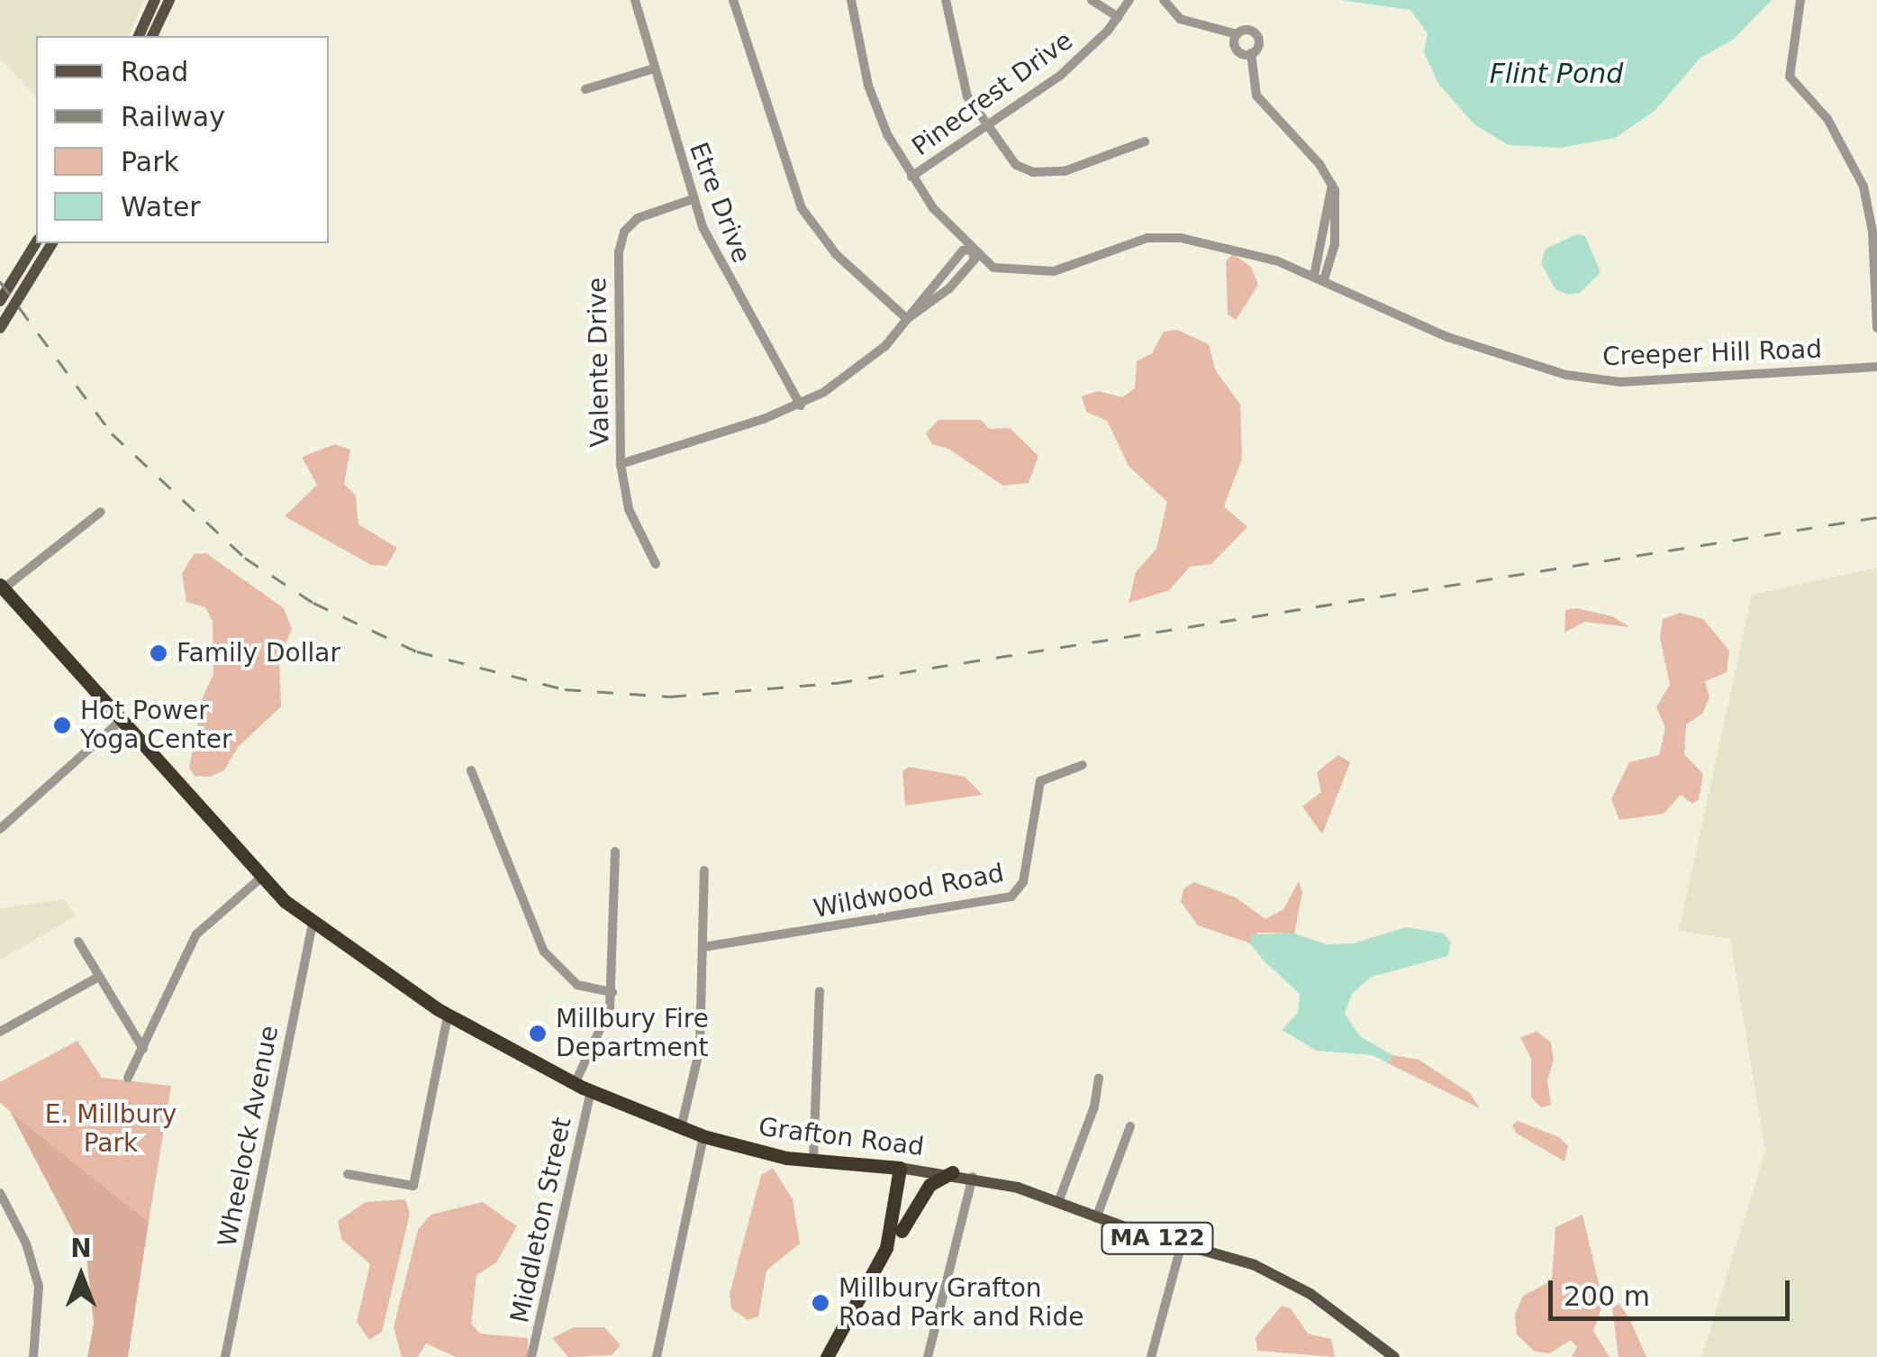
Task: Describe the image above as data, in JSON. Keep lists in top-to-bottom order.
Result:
{
  "streets": {
    "highway": ["Grafton Road", "MA 122"],
    "street": [
      "Pinecrest Drive",
      "Etre Drive",
      "Creeper Hill Road",
      "Valente Drive",
      "Wildwood Road",
      "Wheelock Avenue",
      "Middleton Street"
    ]
  },
  "crossings": [
    ["Etre Drive", "Valente Drive"],
    ["Wheelock Avenue", "Grafton Road"],
    ["Grafton Road", "Middleton Street"],
    ["Grafton Road", "MA 122"]
  ],
  "water": ["Flint Pond"],
  "parks": ["E. Millbury Park"],
  "places": [
    "Family Dollar",
    "Hot Power Yoga Center",
    "Millbury Fire Department",
    "Millbury Grafton Road Park and Ride"
  ],
  "legend": [
    "Road",
    "Railway",
    "Park",
    "Water"
  ],
  "scale_bar": "200 m",
  "north": "top"
}
